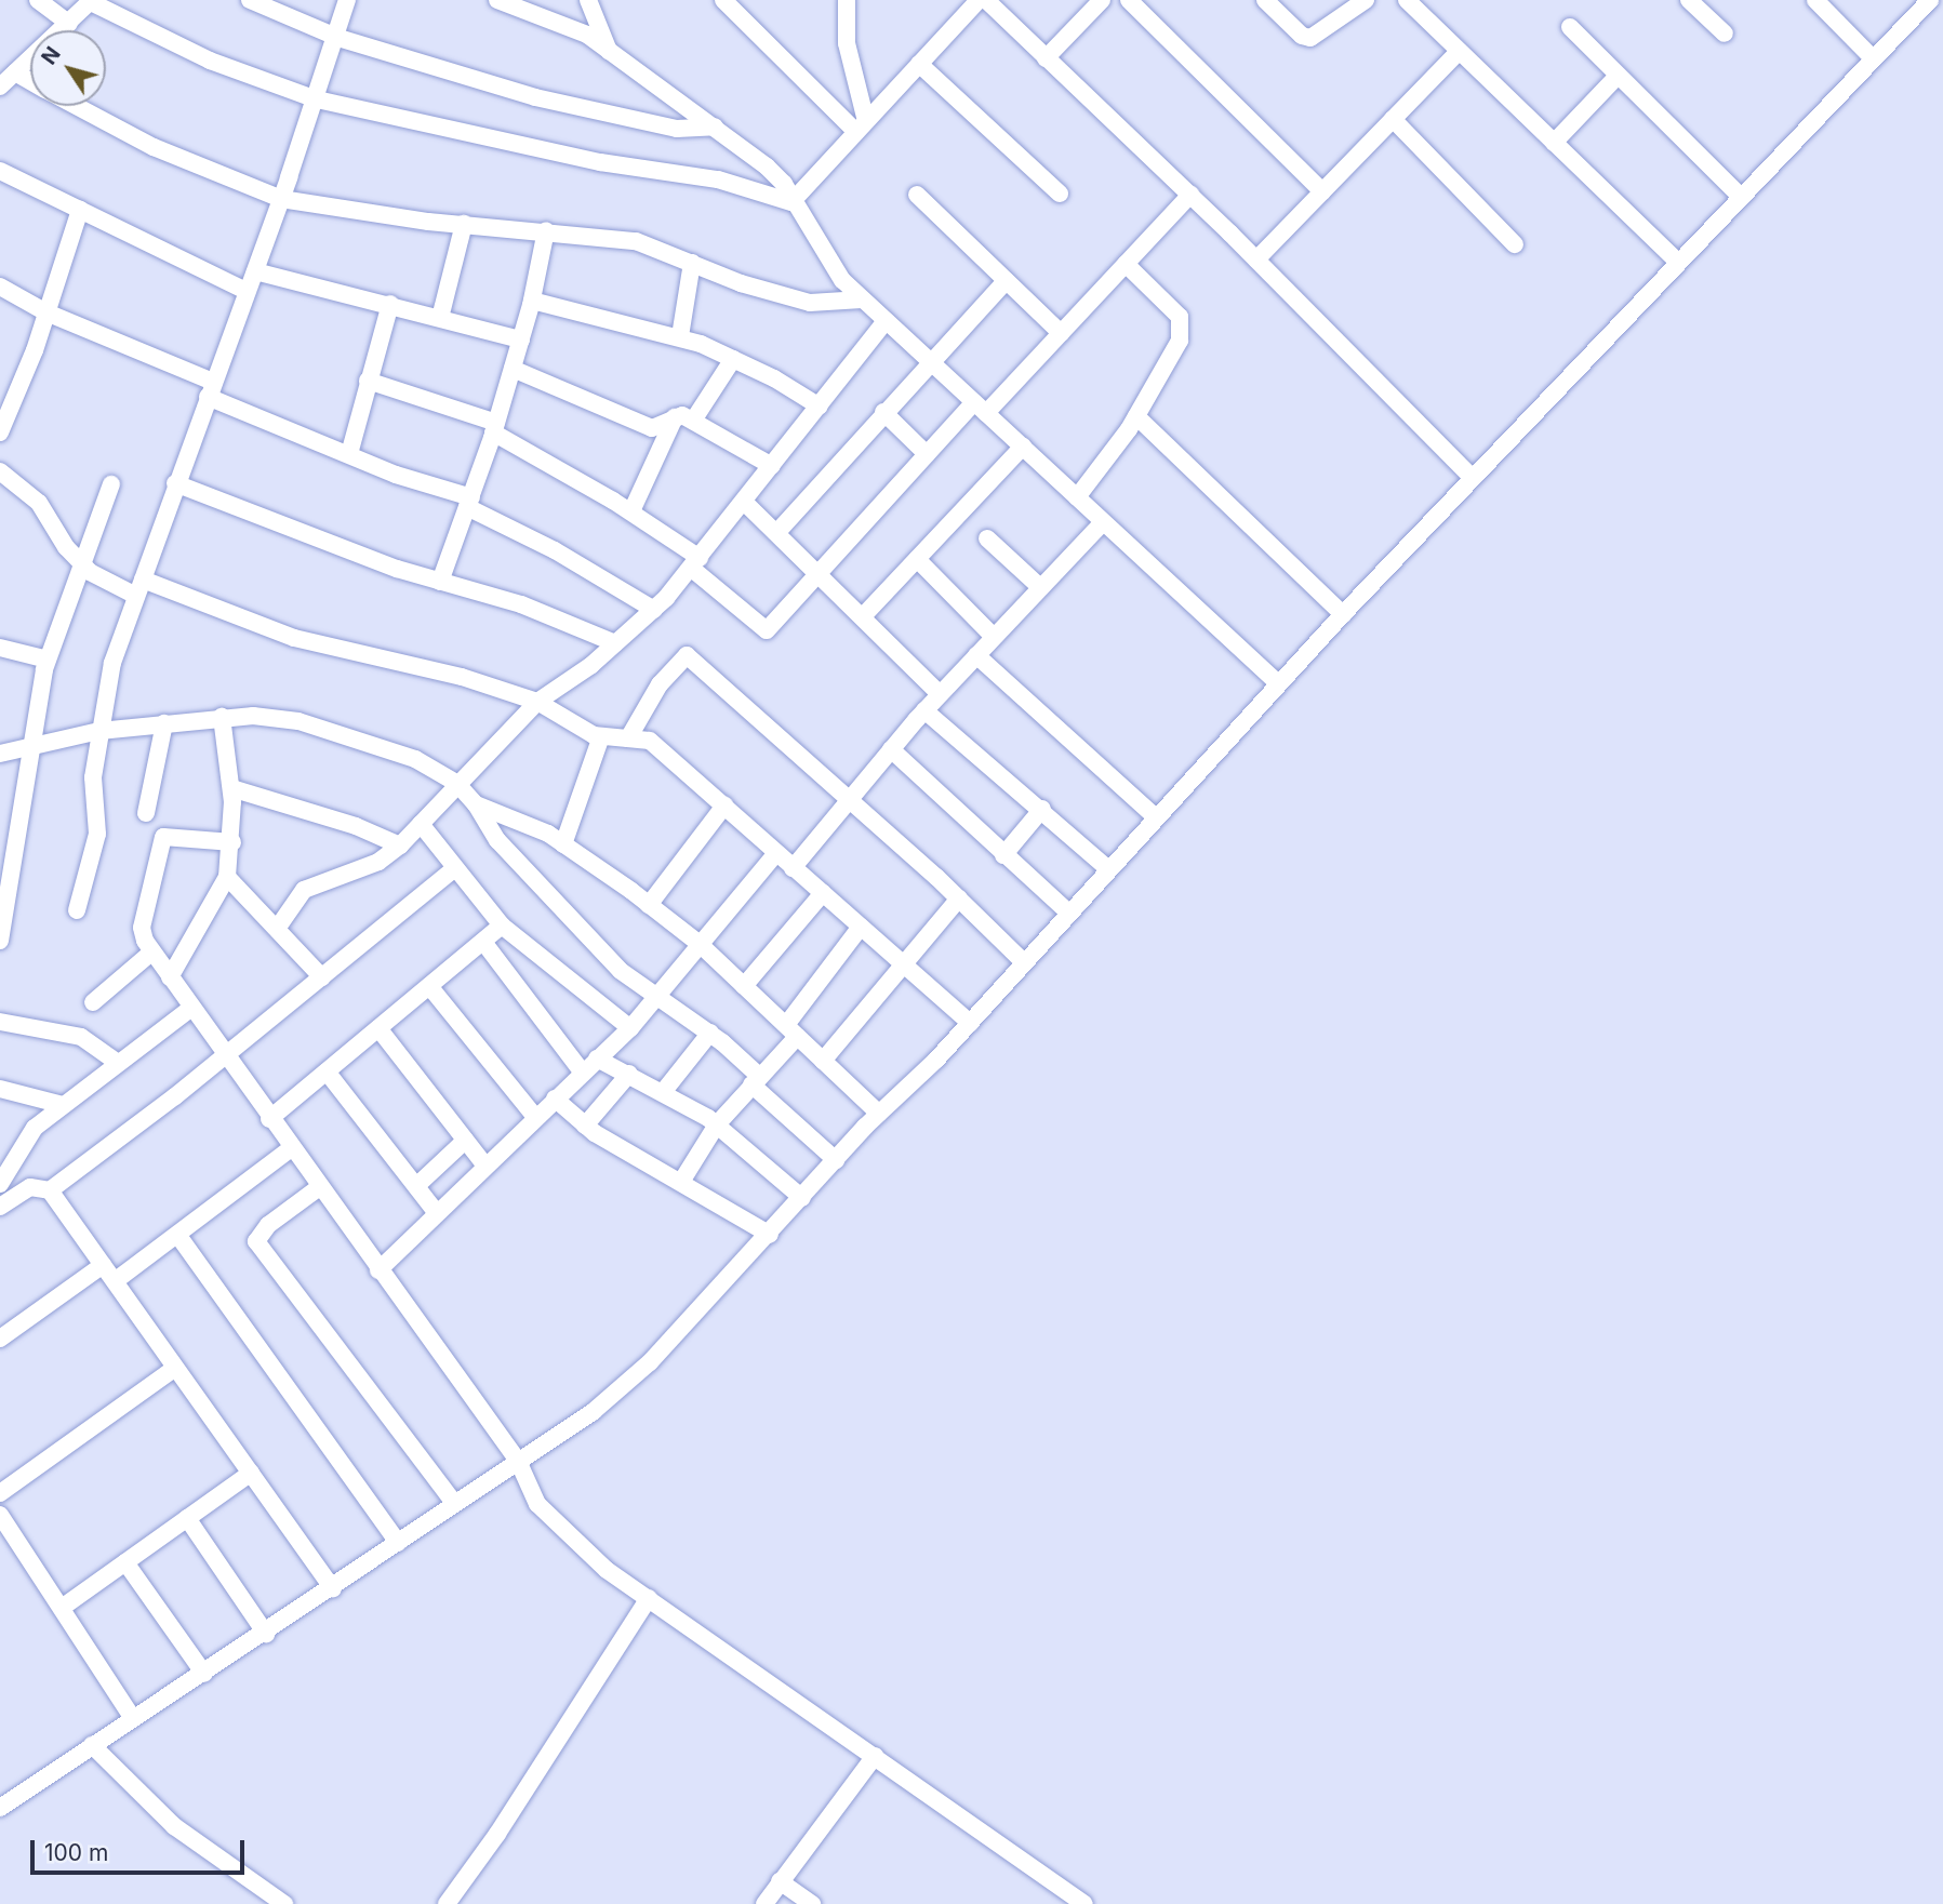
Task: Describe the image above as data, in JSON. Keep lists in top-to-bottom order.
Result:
{
  "scale_bar": "100 m",
  "north": "top left"
}
